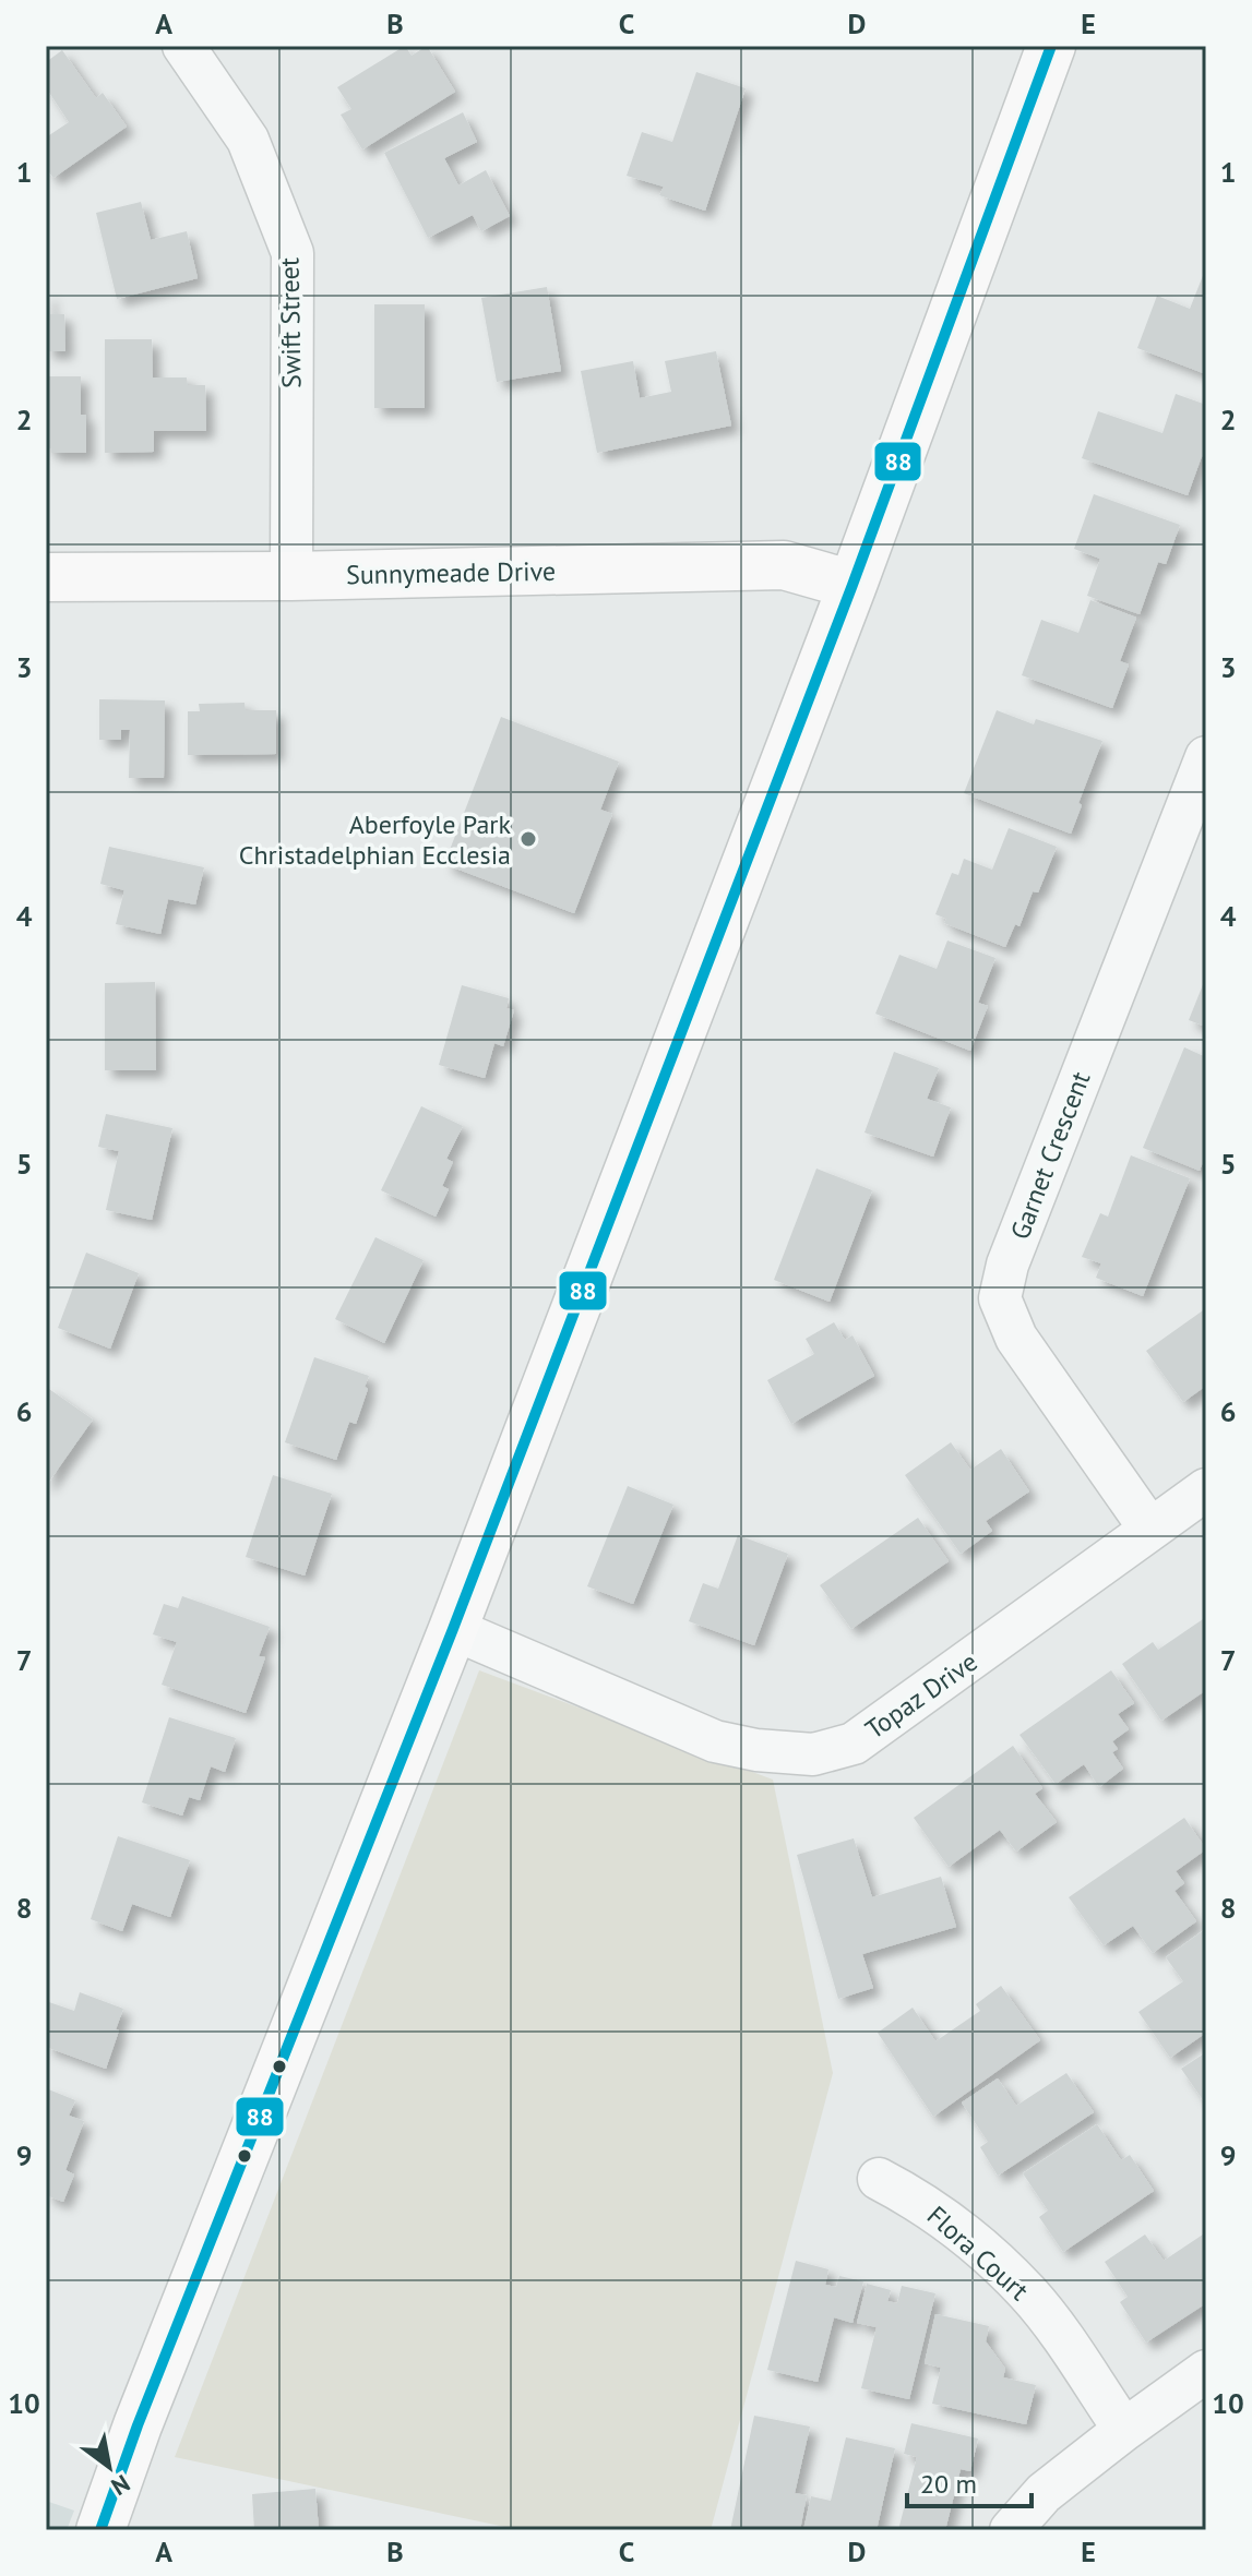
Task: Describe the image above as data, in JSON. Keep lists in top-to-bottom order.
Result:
{
  "streets": {
    "street": [
      "Swift Street",
      "Sunnymeade Drive",
      "Garnet Crescent",
      "Topaz Drive",
      "Flora Court"
    ]
  },
  "crossings": [
    ["Swift Street", "Sunnymeade Drive"],
    ["Garnet Crescent", "Topaz Drive"]
  ],
  "places": ["Aberfoyle Park Christadelphian Ecclesia"],
  "lines": ["transit line 88"],
  "scale_bar": "20 m",
  "north": "bottom right",
  "grid": {
    "columns": [
      "A",
      "B",
      "C",
      "D",
      "E"
    ],
    "rows": [
      "1",
      "2",
      "3",
      "4",
      "5",
      "6",
      "7",
      "8",
      "9",
      "10"
    ]
  }
}
